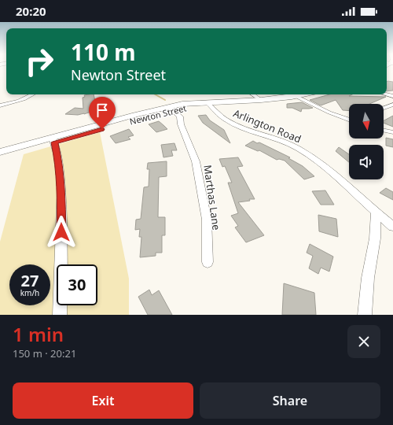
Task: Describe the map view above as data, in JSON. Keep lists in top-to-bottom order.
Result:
{
  "streets": {
    "main road": ["Newton Street"],
    "street": ["Arlington Road", "Marthas Lane"]
  },
  "crossings": [
    ["Newton Street", "Arlington Road"],
    ["Newton Street", "Marthas Lane"]
  ],
  "north": "bottom",
  "page": {
    "status": "20:20",
    "turn": ["110 m", "Newton Street"],
    "speed": "27 km/h",
    "limit": "30",
    "heading": ["1 min", "150 m · 20:21"],
    "buttons": ["Exit", "Share"]
  }
}
